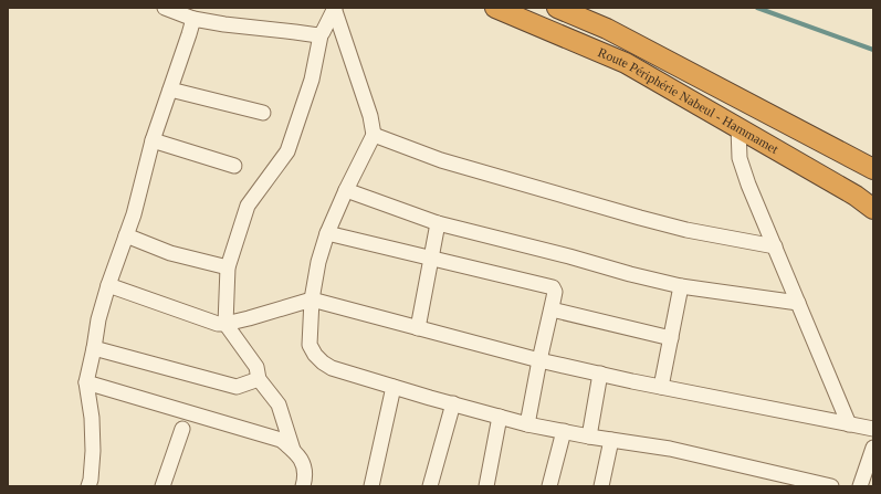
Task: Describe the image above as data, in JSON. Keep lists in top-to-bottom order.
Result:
{
  "streets": {
    "highway": ["Route Périphérie Nabeul - Hammamet"]
  }
}
